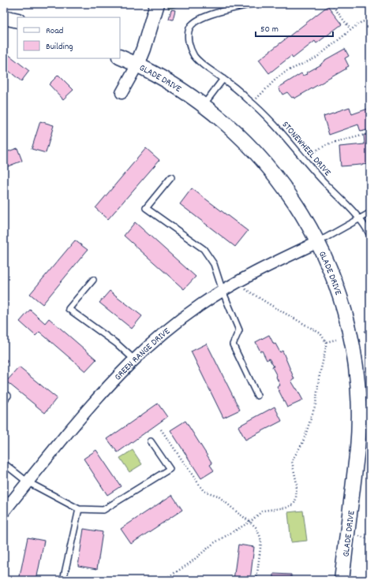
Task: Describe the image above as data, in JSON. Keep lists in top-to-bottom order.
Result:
{
  "streets": {
    "street": ["GLADE DRIVE", "GREEN RANGE DRIVE"],
    "lane": ["STONEWHEEL DRIVE"]
  },
  "crossings": [
    ["GLADE DRIVE", "GREEN RANGE DRIVE"]
  ],
  "legend": ["Road", "Building"],
  "scale_bar": "50 m"
}
